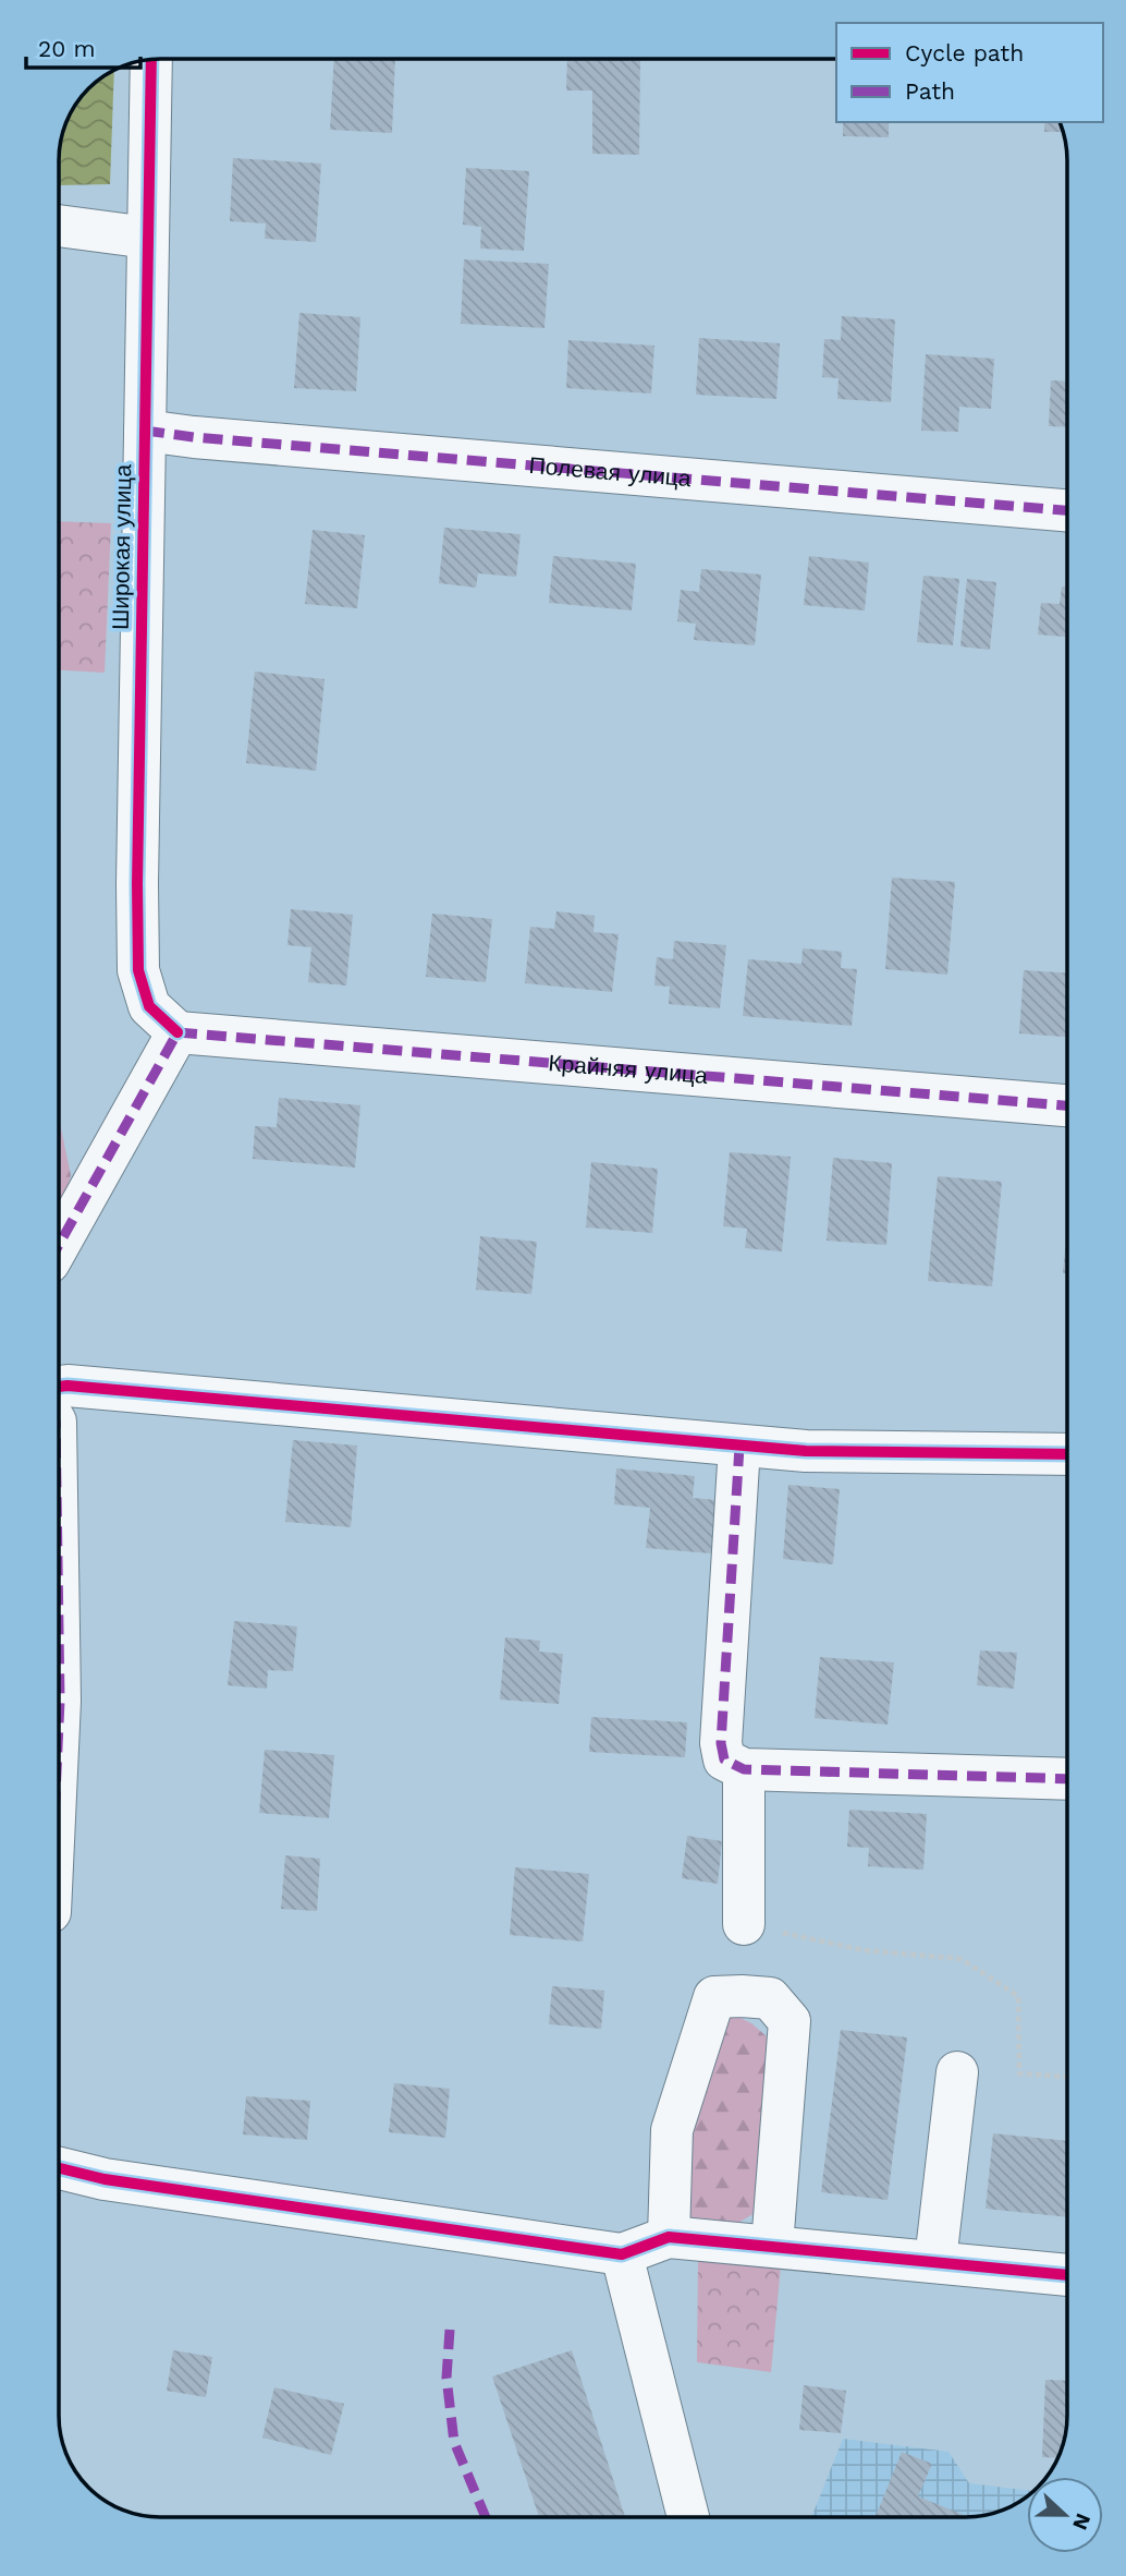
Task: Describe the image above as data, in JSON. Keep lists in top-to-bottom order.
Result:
{
  "streets": {
    "street": ["Полевая улица", "Широкая улица", "Крайняя улица"]
  },
  "crossings": [
    ["Полевая улица", "Широкая улица"],
    ["Широкая улица", "Крайняя улица"]
  ],
  "legend": ["Cycle path", "Path"],
  "scale_bar": "20 m",
  "north": "right"
}
